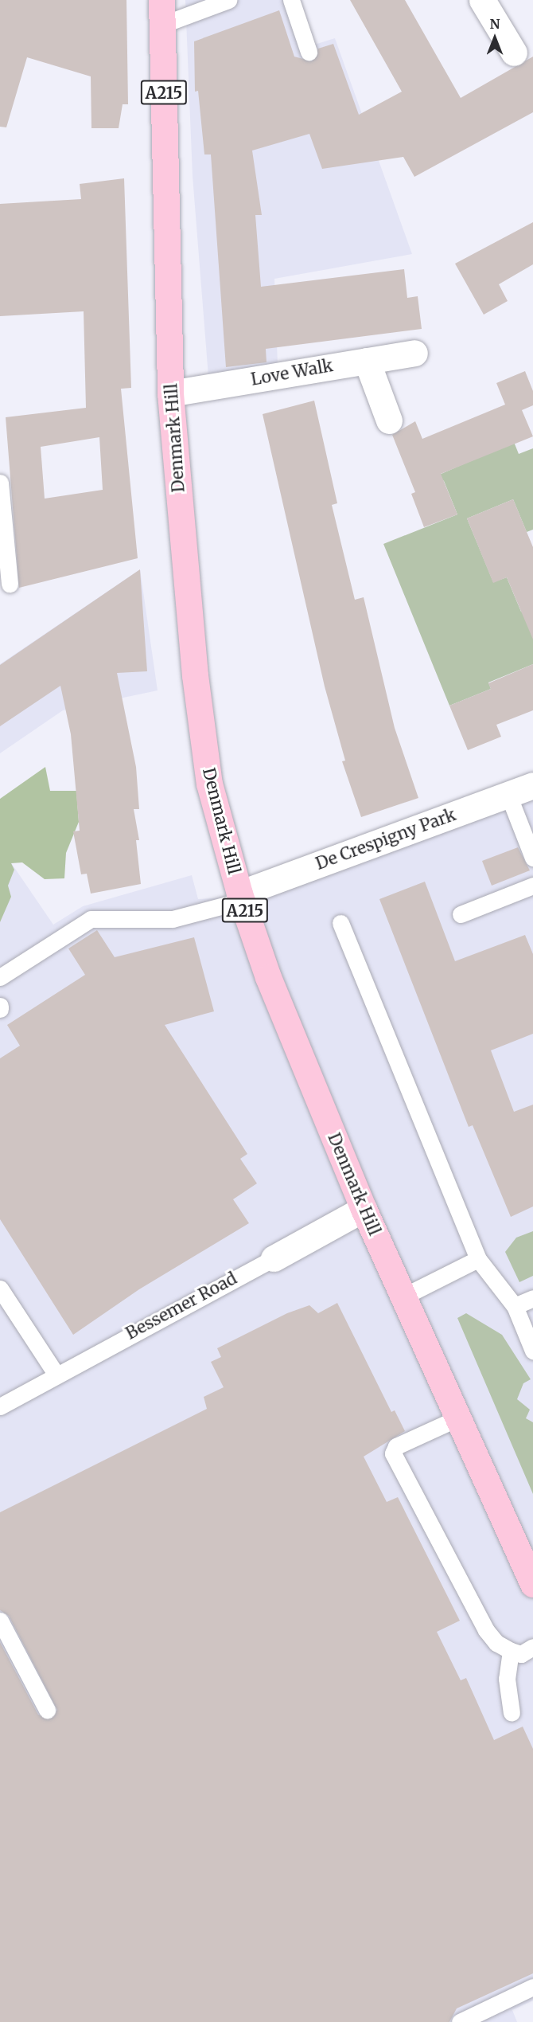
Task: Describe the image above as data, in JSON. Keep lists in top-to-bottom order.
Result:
{
  "streets": {
    "main road": ["A215", "Denmark Hill"],
    "street": ["Love Walk", "De Crespigny Park", "Bessemer Road"]
  },
  "crossings": [
    ["Love Walk", "Denmark Hill"],
    ["Denmark Hill", "De Crespigny Park"],
    ["Denmark Hill", "Bessemer Road"]
  ],
  "north": "top"
}
